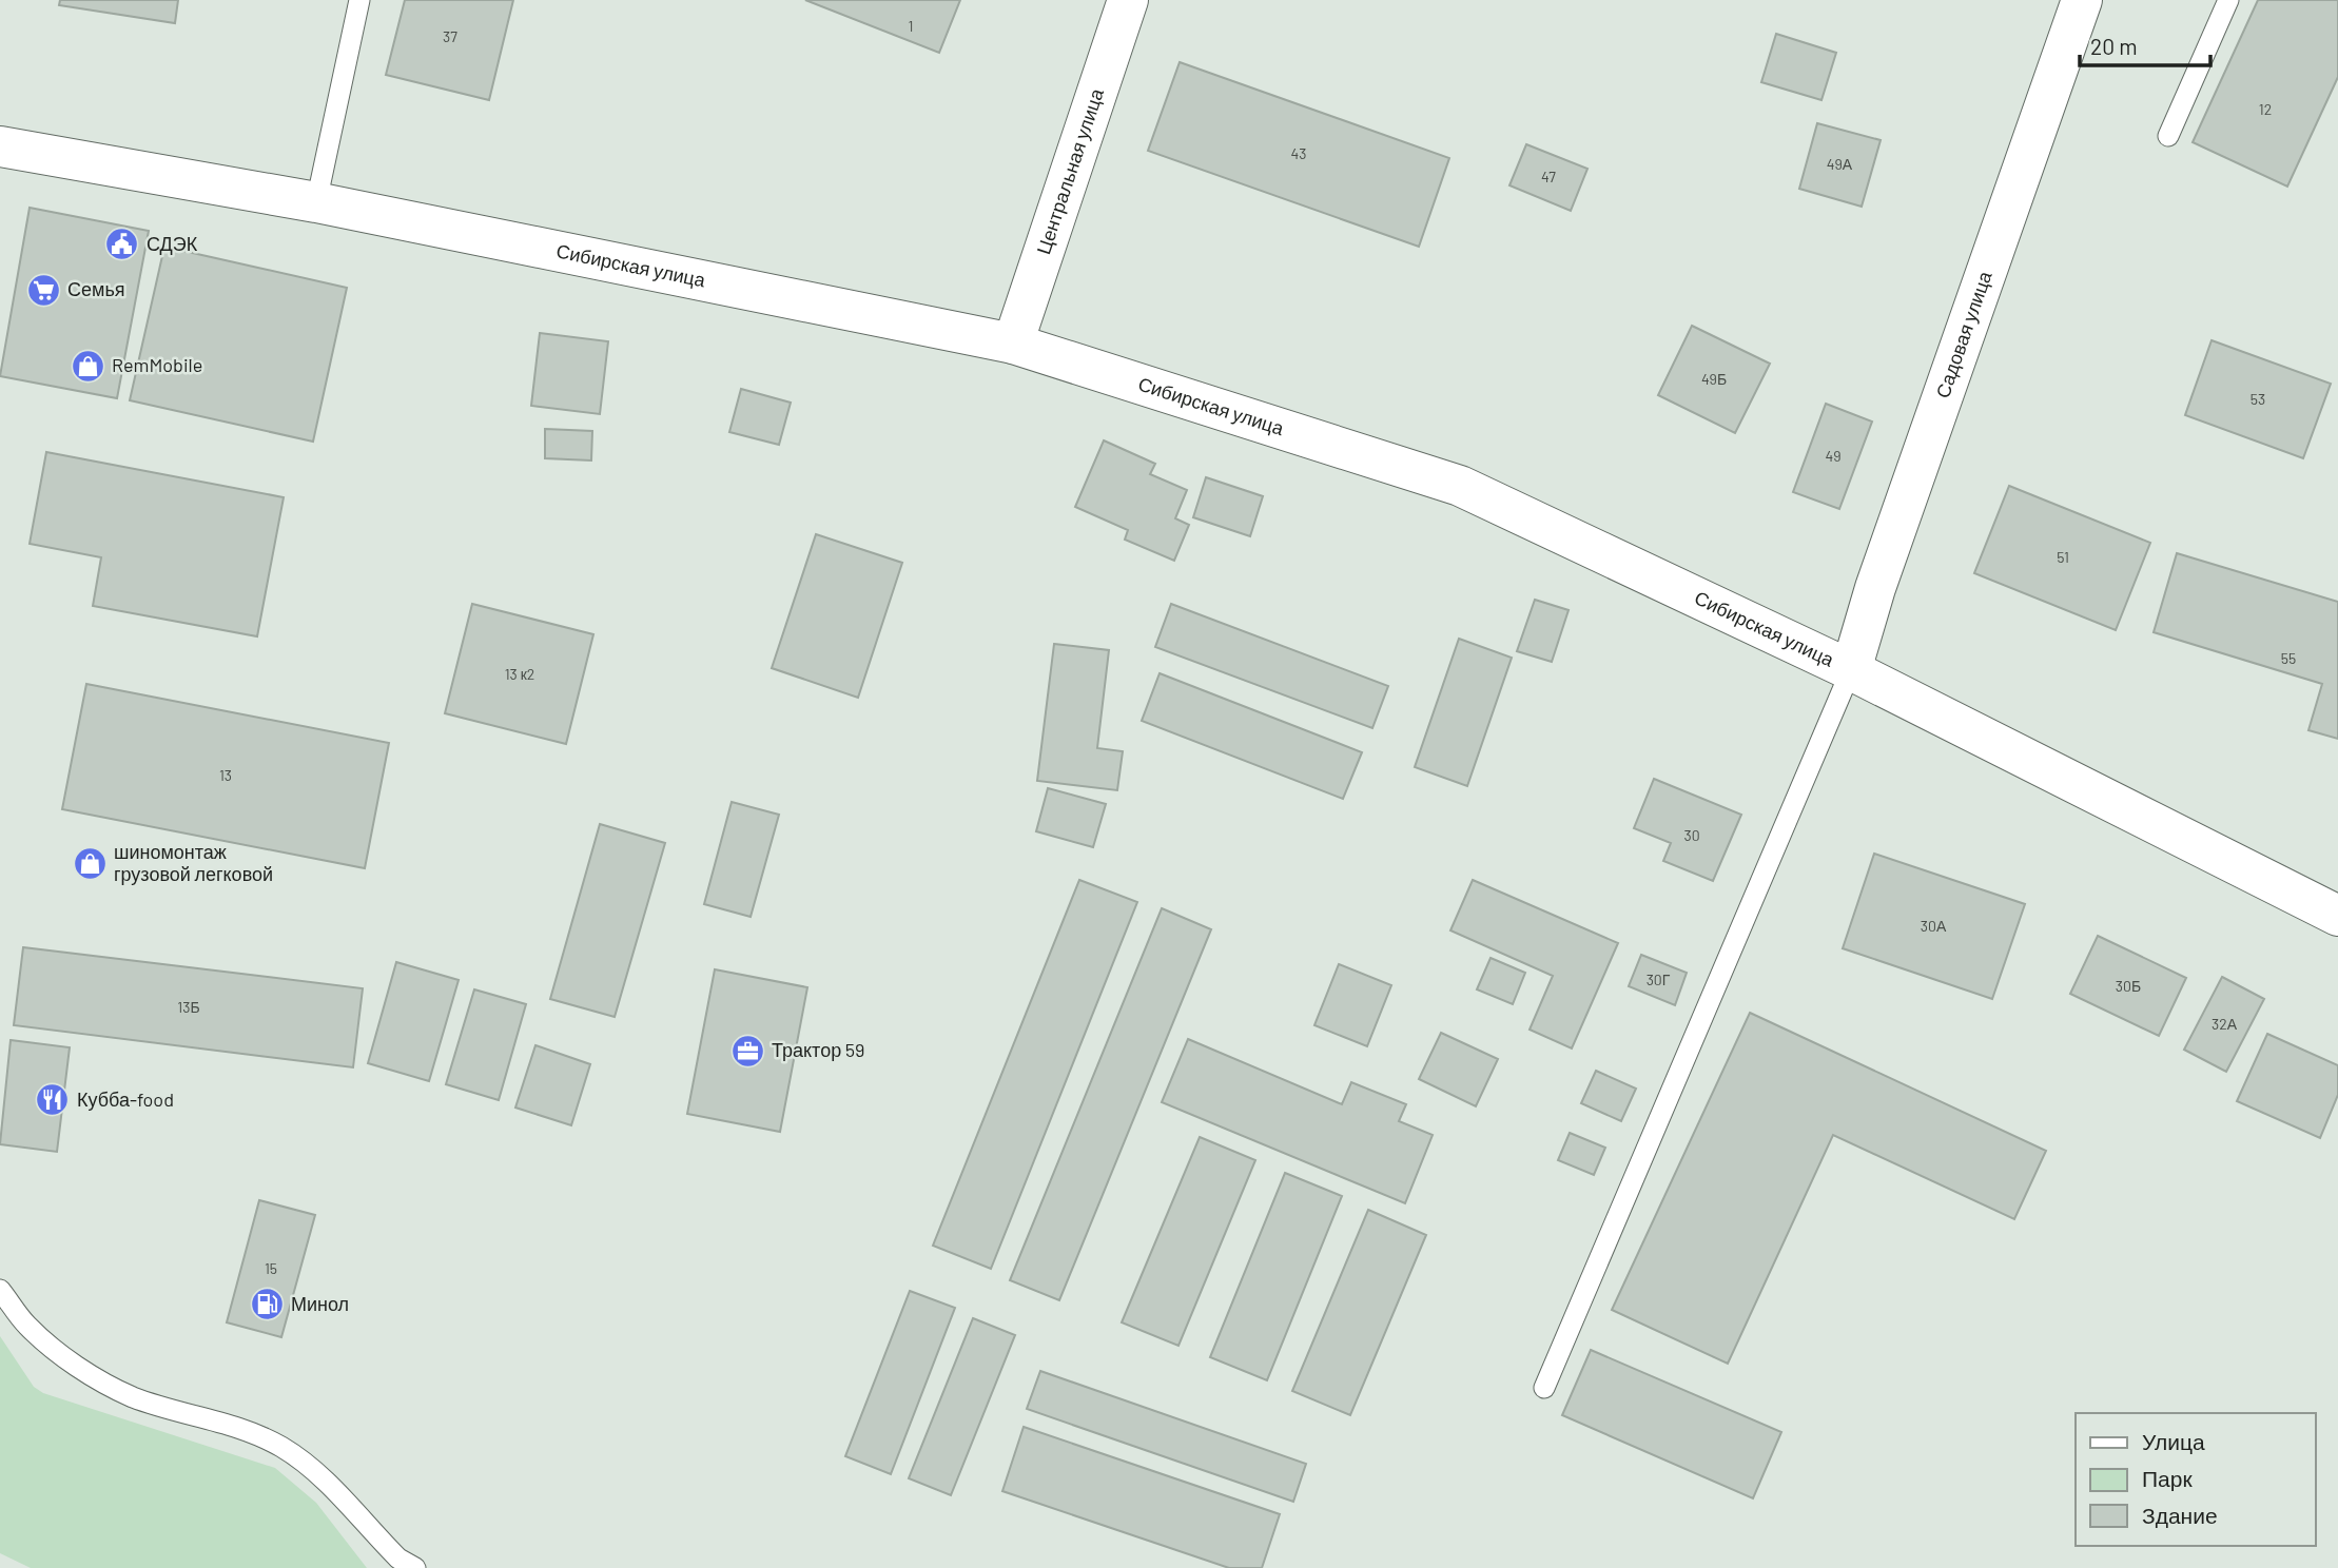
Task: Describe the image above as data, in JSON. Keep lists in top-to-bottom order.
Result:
{
  "streets": {
    "street": ["Центральная улица", "Сибирская улица", "Садовая улица"]
  },
  "crossings": [
    ["Центральная улица", "Сибирская улица"],
    ["Сибирская улица", "Садовая улица"]
  ],
  "places": {
    "public building": ["СДЭК"],
    "supermarket": ["Семья"],
    "shop": ["RemMobile", "шиномонтаж грузовой легковой"],
    "office": ["Трактор 59"],
    "restaurant": ["Кубба-food"],
    "fuel station": ["Минол"]
  },
  "house_numbers": [
    "1",
    "37",
    "12",
    "43",
    "49А",
    "47",
    "49Б",
    "53",
    "49",
    "51",
    "55",
    "13 к2",
    "13",
    "30",
    "30А",
    "30Г",
    "30Б",
    "13Б",
    "32А",
    "15"
  ],
  "legend": ["Улица", "Парк", "Здание"],
  "scale_bar": "20 m"
}
